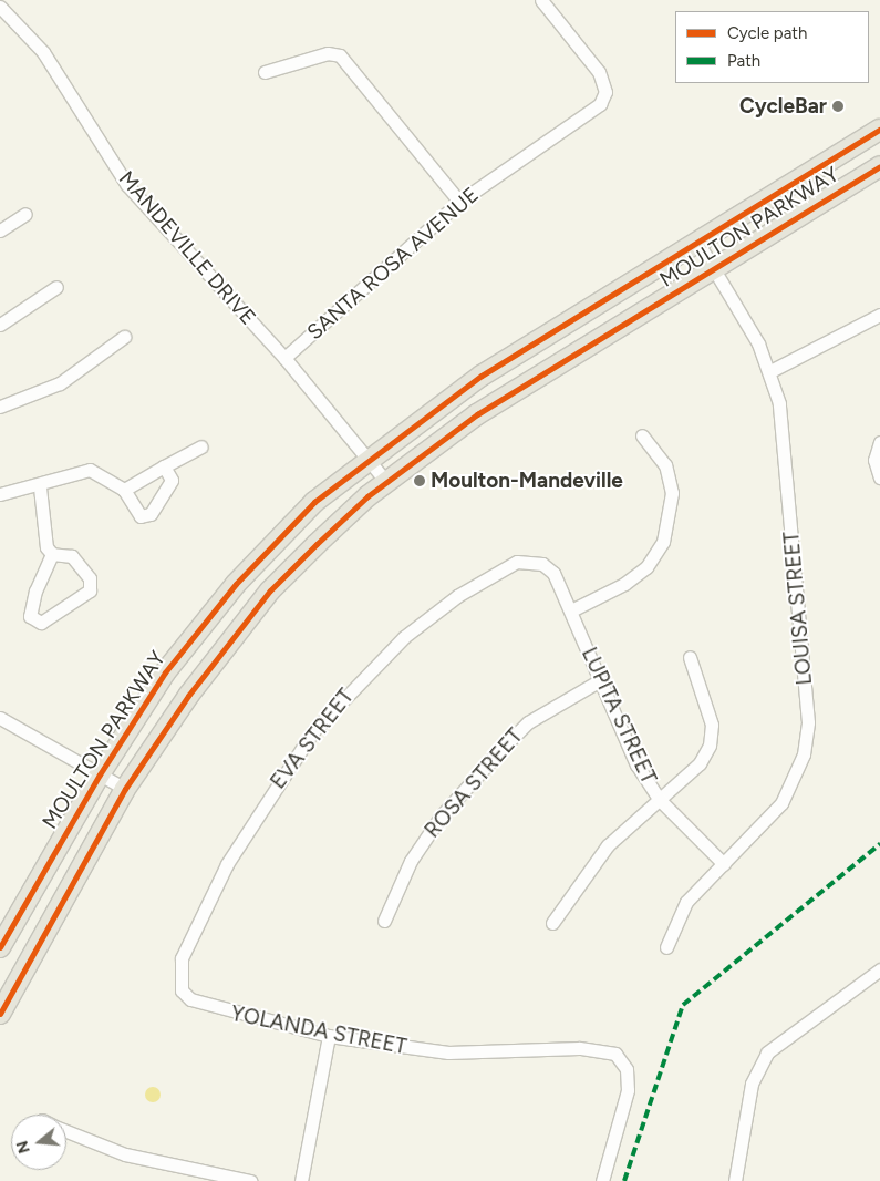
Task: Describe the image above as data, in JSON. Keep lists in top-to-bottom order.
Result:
{
  "streets": {
    "main road": ["MOULTON PARKWAY"],
    "street": [
      "MANDEVILLE DRIVE",
      "SANTA ROSA AVENUE",
      "LOUISA STREET",
      "LUPITA STREET",
      "EVA STREET",
      "ROSA STREET",
      "YOLANDA STREET"
    ]
  },
  "crossings": [
    ["MOULTON PARKWAY", "MANDEVILLE DRIVE"],
    ["MOULTON PARKWAY", "LOUISA STREET"],
    ["MANDEVILLE DRIVE", "SANTA ROSA AVENUE"],
    ["LOUISA STREET", "LUPITA STREET"],
    ["LUPITA STREET", "EVA STREET"],
    ["LUPITA STREET", "ROSA STREET"],
    ["EVA STREET", "YOLANDA STREET"]
  ],
  "places": ["CycleBar", "Moulton-Mandeville"],
  "legend": ["Cycle path", "Path"],
  "north": "left"
}
